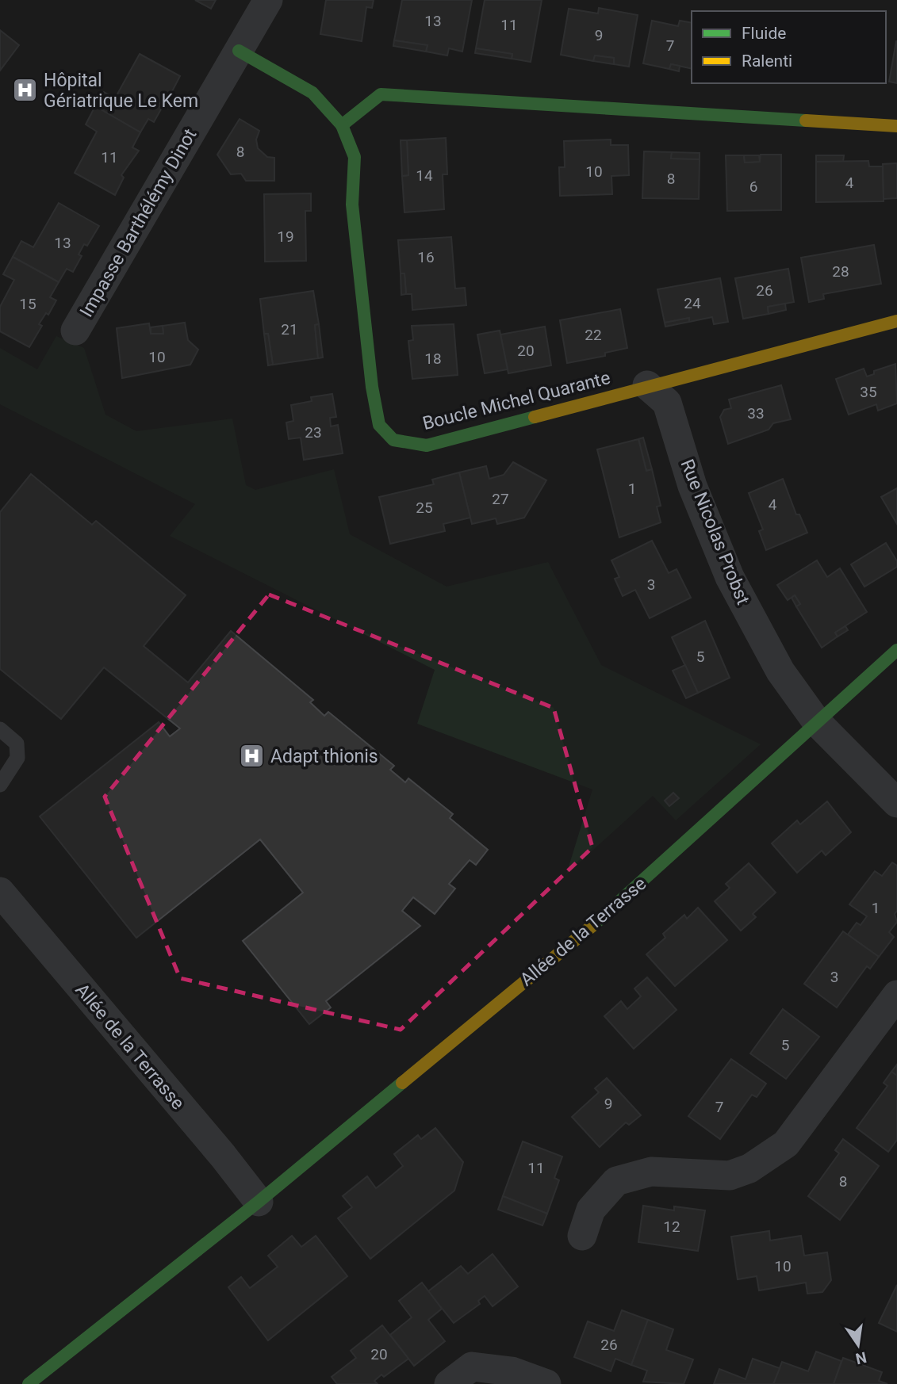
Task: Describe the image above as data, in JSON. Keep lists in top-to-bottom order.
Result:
{
  "streets": {
    "street": [
      "Impasse Barthélémy Dinot",
      "Boucle Michel Quarante",
      "Rue Nicolas Probst",
      "Allée de la Terrasse"
    ]
  },
  "crossings": [
    ["Impasse Barthélémy Dinot", "Boucle Michel Quarante"],
    ["Boucle Michel Quarante", "Rue Nicolas Probst"],
    ["Rue Nicolas Probst", "Allée de la Terrasse"]
  ],
  "places": {
    "hospital": ["Hôpital Gériatrique Le Kem", "Adapt thionis"]
  },
  "house_numbers": [
    "13",
    "11",
    "9",
    "7",
    "8",
    "11",
    "10",
    "14",
    "8",
    "4",
    "6",
    "19",
    "13",
    "16",
    "28",
    "26",
    "24",
    "15",
    "21",
    "22",
    "20",
    "10",
    "18",
    "35",
    "33",
    "23",
    "1",
    "27",
    "4",
    "25",
    "3",
    "5",
    "1",
    "3",
    "5",
    "9",
    "7",
    "11",
    "8",
    "12",
    "10",
    "26",
    "20"
  ],
  "legend": ["Fluide", "Ralenti"],
  "north": "bottom"
}
